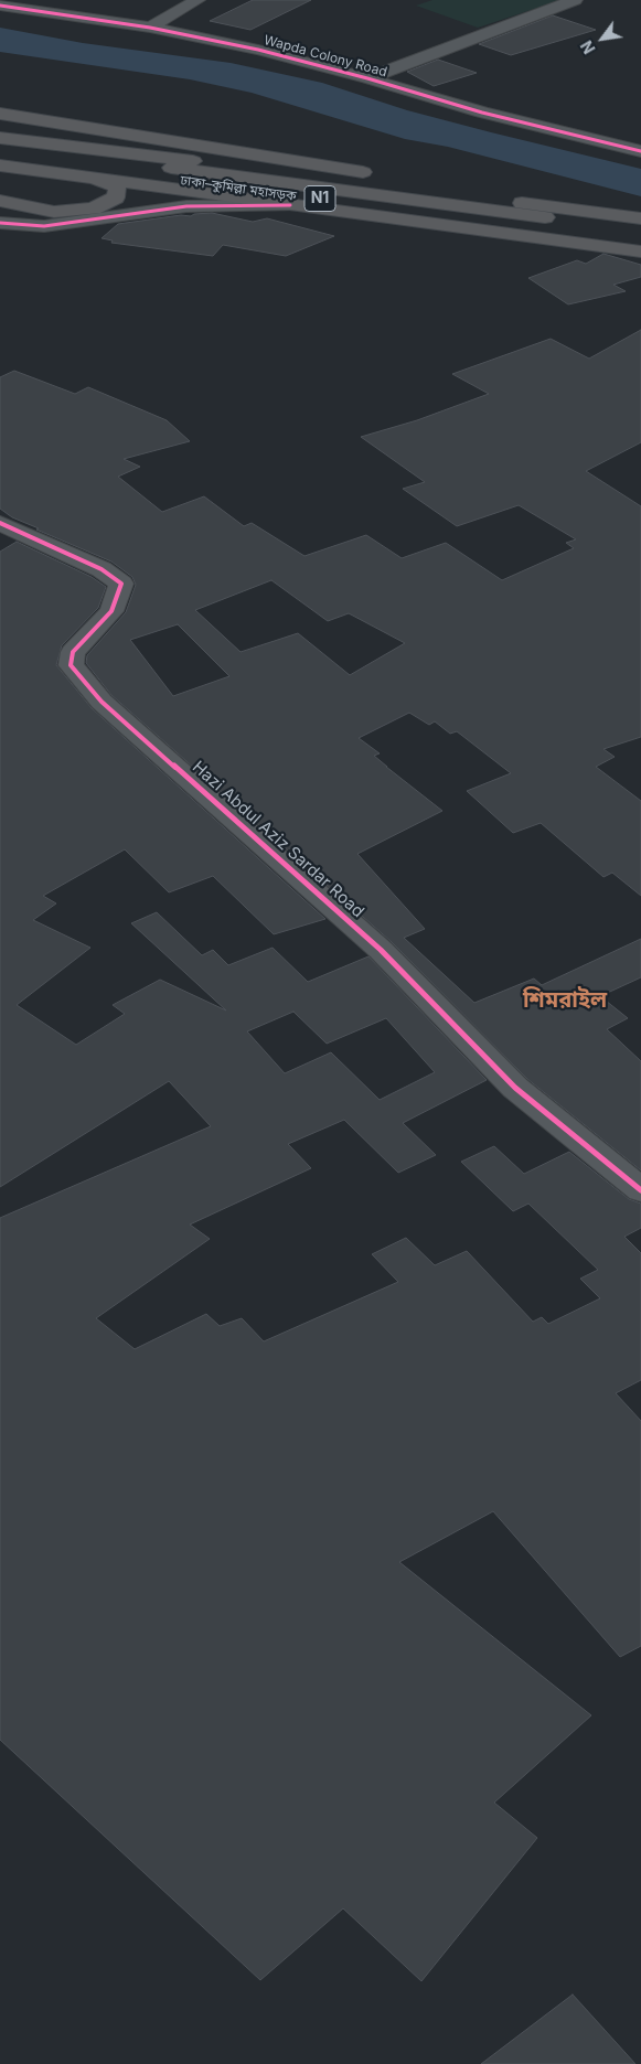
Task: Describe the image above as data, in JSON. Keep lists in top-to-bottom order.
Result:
{
  "streets": {
    "highway": ["ঢাকা–কুমিল্লা মহাসড়ক", "N1"],
    "street": ["Wapda Colony Road", "Hazi Abdul Aziz Sardar Road"]
  },
  "districts": ["শিমরাইল"],
  "north": "bottom left"
}
